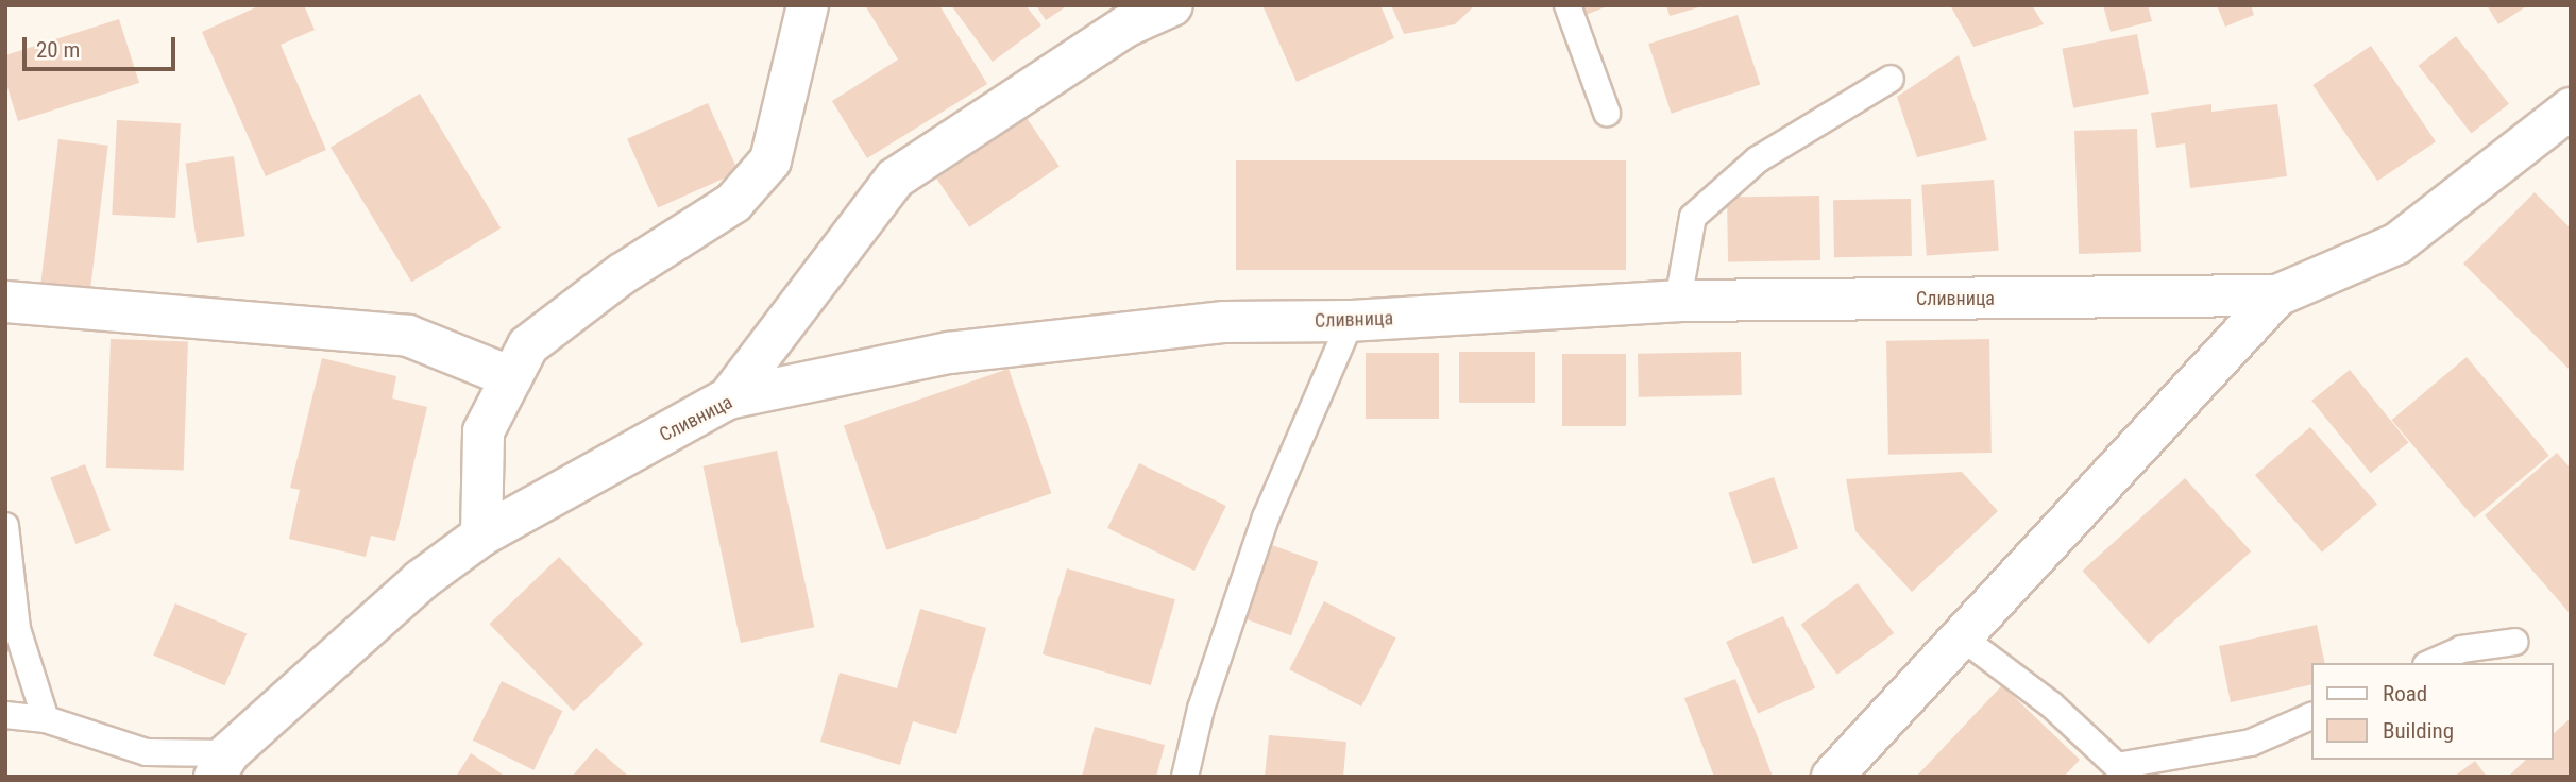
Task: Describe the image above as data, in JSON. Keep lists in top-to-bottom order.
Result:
{
  "streets": {
    "street": ["Сливница"]
  },
  "legend": ["Road", "Building"],
  "scale_bar": "20 m"
}
